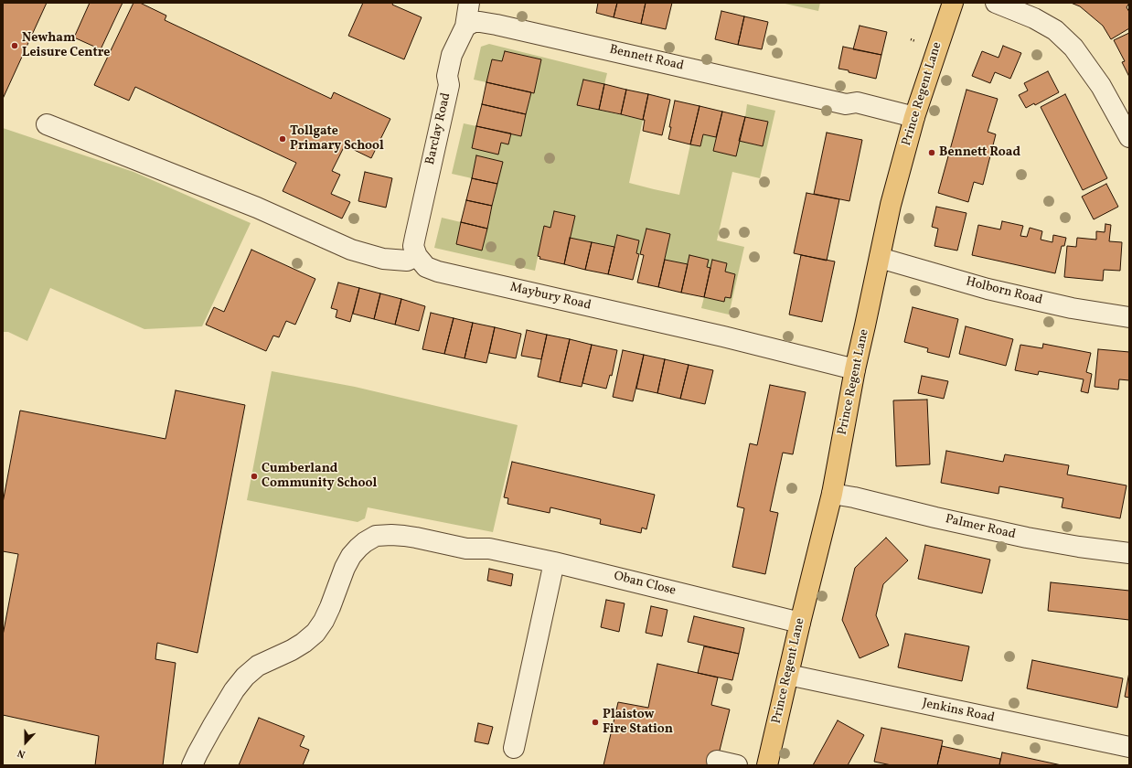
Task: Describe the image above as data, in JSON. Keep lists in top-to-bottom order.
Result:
{
  "streets": {
    "main road": ["Prince Regent Lane"],
    "street": [
      "Bennett Road",
      "Barclay Road",
      "Holborn Road",
      "Maybury Road",
      "Palmer Road",
      "Oban Close",
      "Jenkins Road"
    ]
  },
  "crossings": [
    ["Bennett Road", "Prince Regent Lane"],
    ["Bennett Road", "Barclay Road"],
    ["Prince Regent Lane", "Holborn Road"],
    ["Prince Regent Lane", "Maybury Road"],
    ["Prince Regent Lane", "Palmer Road"],
    ["Prince Regent Lane", "Oban Close"],
    ["Prince Regent Lane", "Jenkins Road"],
    ["Barclay Road", "Maybury Road"]
  ],
  "places": [
    "Newham Leisure Centre",
    "Tollgate Primary School",
    "Bennett Road",
    "Cumberland Community School",
    "Plaistow Fire Station"
  ],
  "north": "bottom"
}
